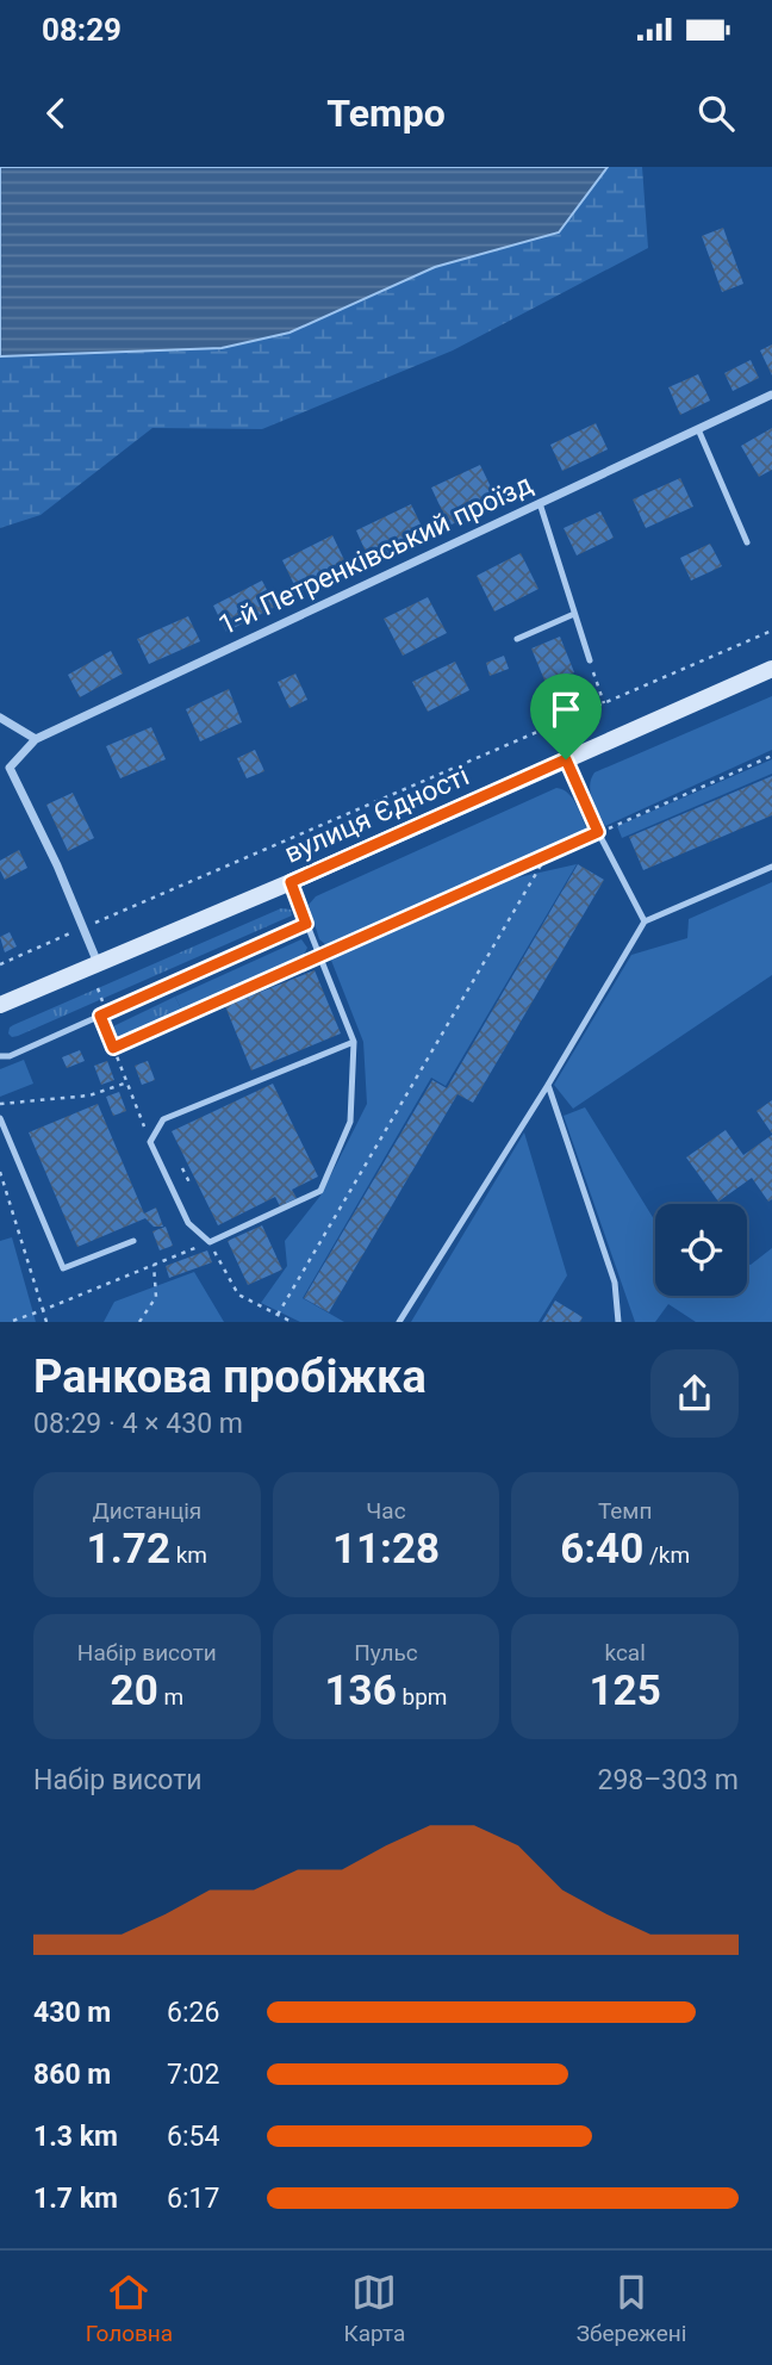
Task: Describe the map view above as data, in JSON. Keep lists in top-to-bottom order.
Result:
{
  "streets": {
    "street": ["1-й Петренківський проїзд", "вулиця Єдності"]
  },
  "page": {
    "status": "08:29",
    "header": "Tempo",
    "heading": ["Ранкова пробіжка", "08:29 · 4 × 430 m"],
    "stats": [
      ["Дистанція", "1.72 km"],
      ["Час", "11:28"],
      ["Темп", "6:40 /km"],
      ["Набір висоти", "20 m"],
      ["Пульс", "136 bpm"],
      ["kcal", "125"]
    ],
    "chart": ["Набір висоти", "298–303 m"],
    "list": [
      {
        "name": "430 m",
        "note": "6:26"
      },
      {
        "name": "860 m",
        "note": "7:02"
      },
      {
        "name": "1.3 km",
        "note": "6:54"
      },
      {
        "name": "1.7 km",
        "note": "6:17"
      }
    ],
    "tabs": ["Головна", "Карта", "Збережені"]
  }
}
